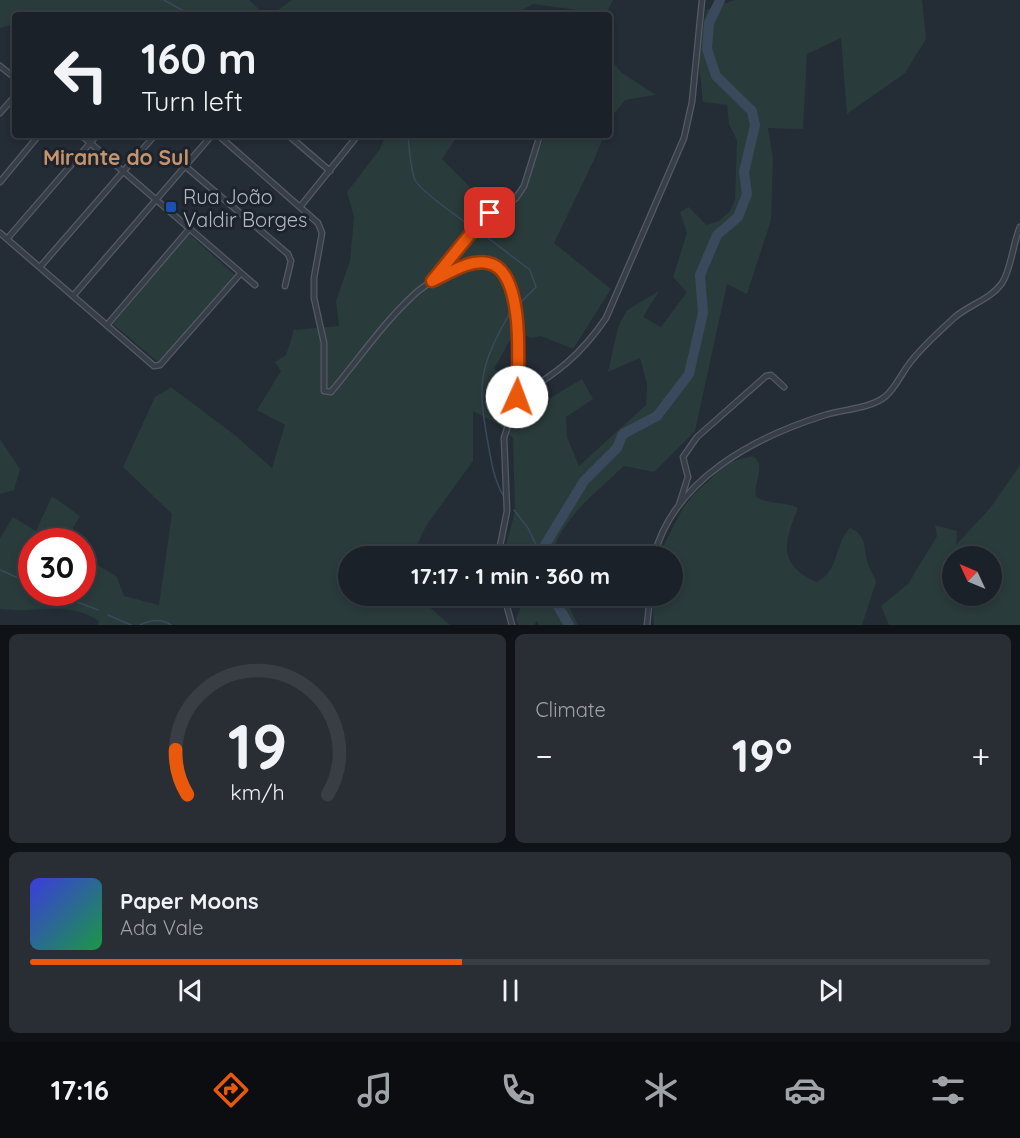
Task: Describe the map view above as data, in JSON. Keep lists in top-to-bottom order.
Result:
{
  "districts": ["Mirante do Sul"],
  "places": {
    "transit": ["Rua João Valdir Borges"]
  },
  "north": "top left",
  "page": {
    "turn": ["160 m", "Turn left"],
    "limit": "30",
    "trip": "17:17 · 1 min · 360 m",
    "tile": "Climate",
    "heat": ["−", "19°", "+"],
    "song": ["Paper Moons", "Ada Vale"],
    "tabs": "17:16",
    "gauge": ["19", "km/h"]
  }
}
